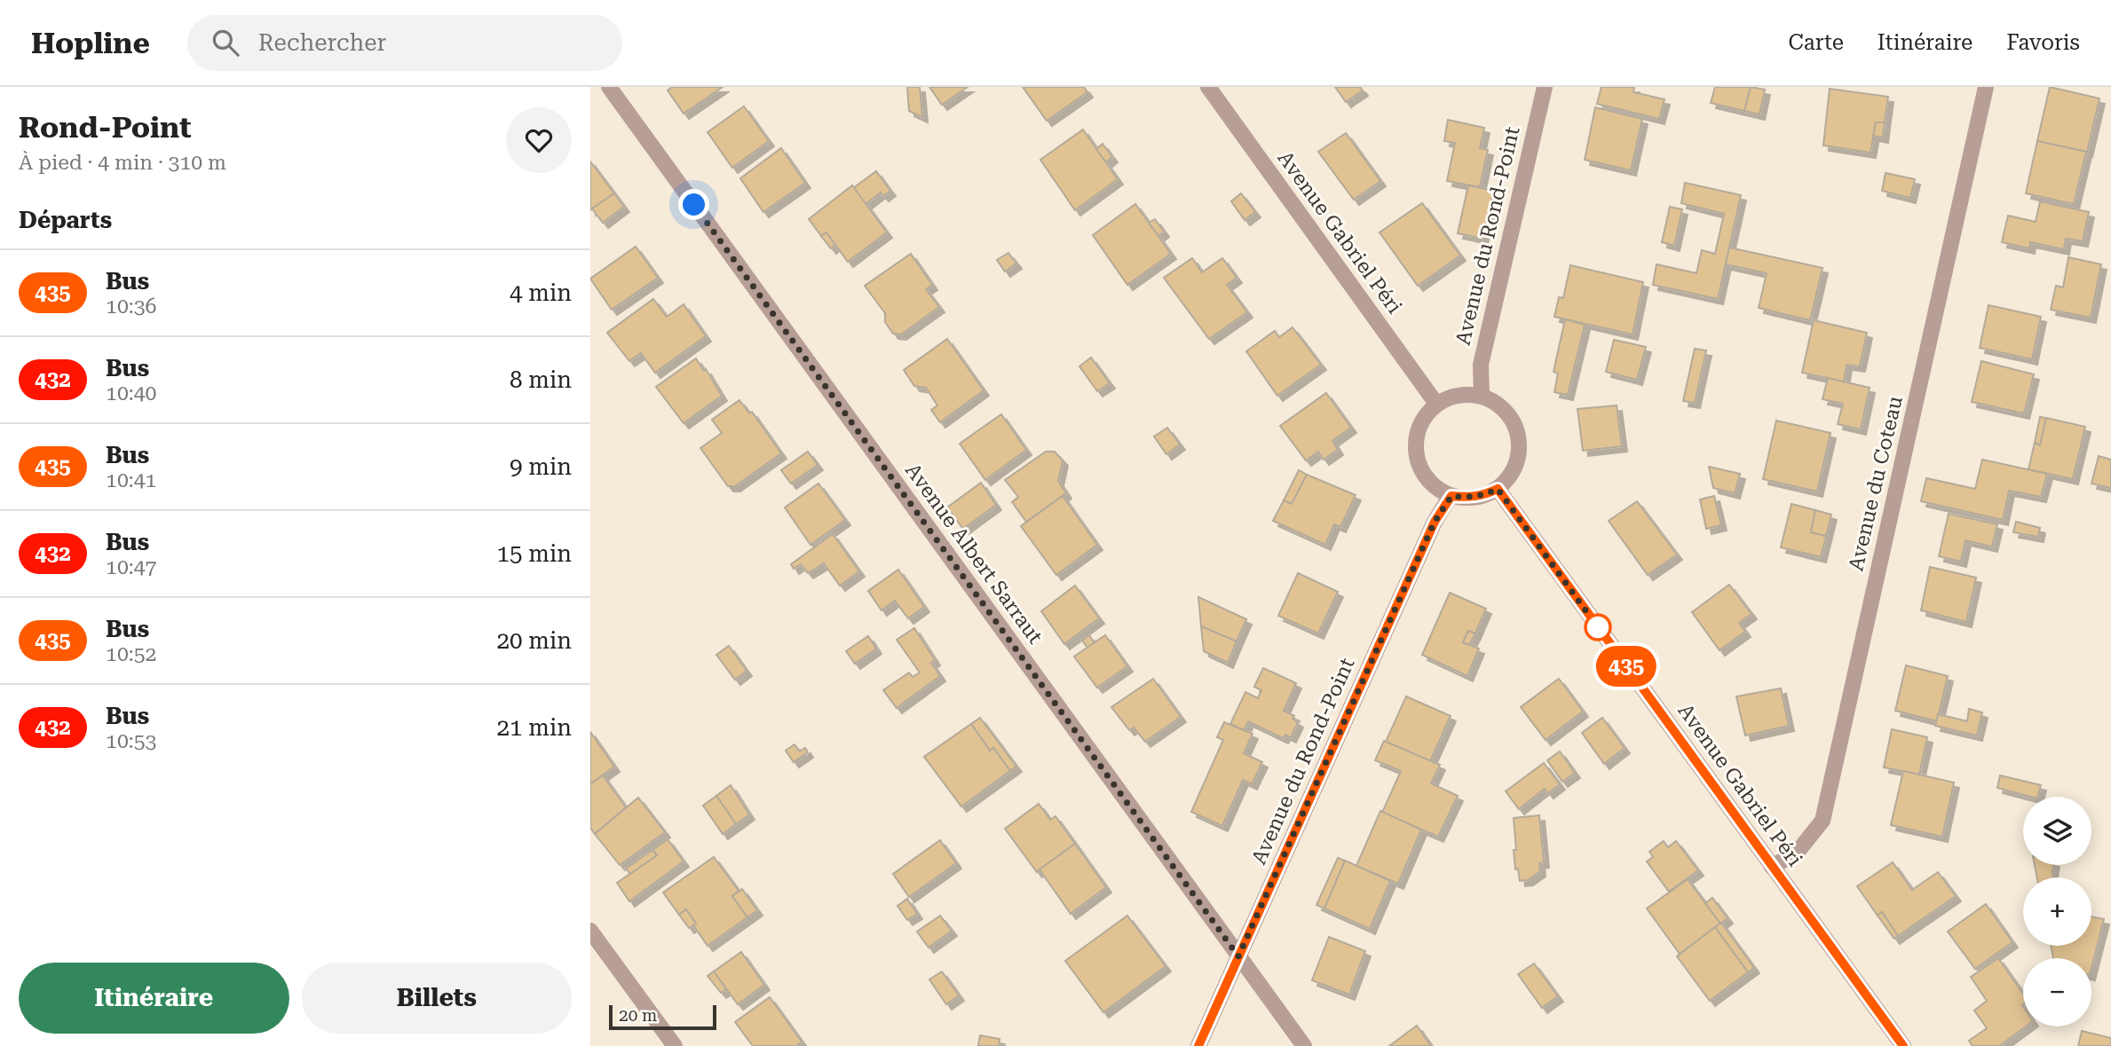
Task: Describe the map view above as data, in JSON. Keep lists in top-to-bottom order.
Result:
{
  "streets": {
    "street": [
      "Avenue Gabriel Péri",
      "Avenue du Rond-Point",
      "Avenue du Coteau",
      "Avenue Albert Sarraut"
    ]
  },
  "crossings": [
    ["Avenue Gabriel Péri", "Avenue du Rond-Point"],
    ["Avenue Gabriel Péri", "Avenue du Coteau"],
    ["Avenue du Rond-Point", "Avenue Albert Sarraut"]
  ],
  "lines": ["bus line 435"],
  "scale_bar": "20 m",
  "page": {
    "header": "Hopline",
    "search": "Rechercher",
    "nav": ["Carte", "Itinéraire", "Favoris"],
    "heading": [
      ["Rond-Point", "À pied · 4 min · 310 m"],
      "Départs"
    ],
    "on_map": "435",
    "list": [
      {
        "mark": "435",
        "name": "Bus",
        "note": "10:36",
        "value": "4 min"
      },
      {
        "mark": "432",
        "name": "Bus",
        "note": "10:40",
        "value": "8 min"
      },
      {
        "mark": "435",
        "name": "Bus",
        "note": "10:41",
        "value": "9 min"
      },
      {
        "mark": "432",
        "name": "Bus",
        "note": "10:47",
        "value": "15 min"
      },
      {
        "mark": "435",
        "name": "Bus",
        "note": "10:52",
        "value": "20 min"
      },
      {
        "mark": "432",
        "name": "Bus",
        "note": "10:53",
        "value": "21 min"
      }
    ],
    "map_buttons": ["+", "−"],
    "buttons": ["Itinéraire", "Billets"],
    "scale": "20 m"
  }
}
